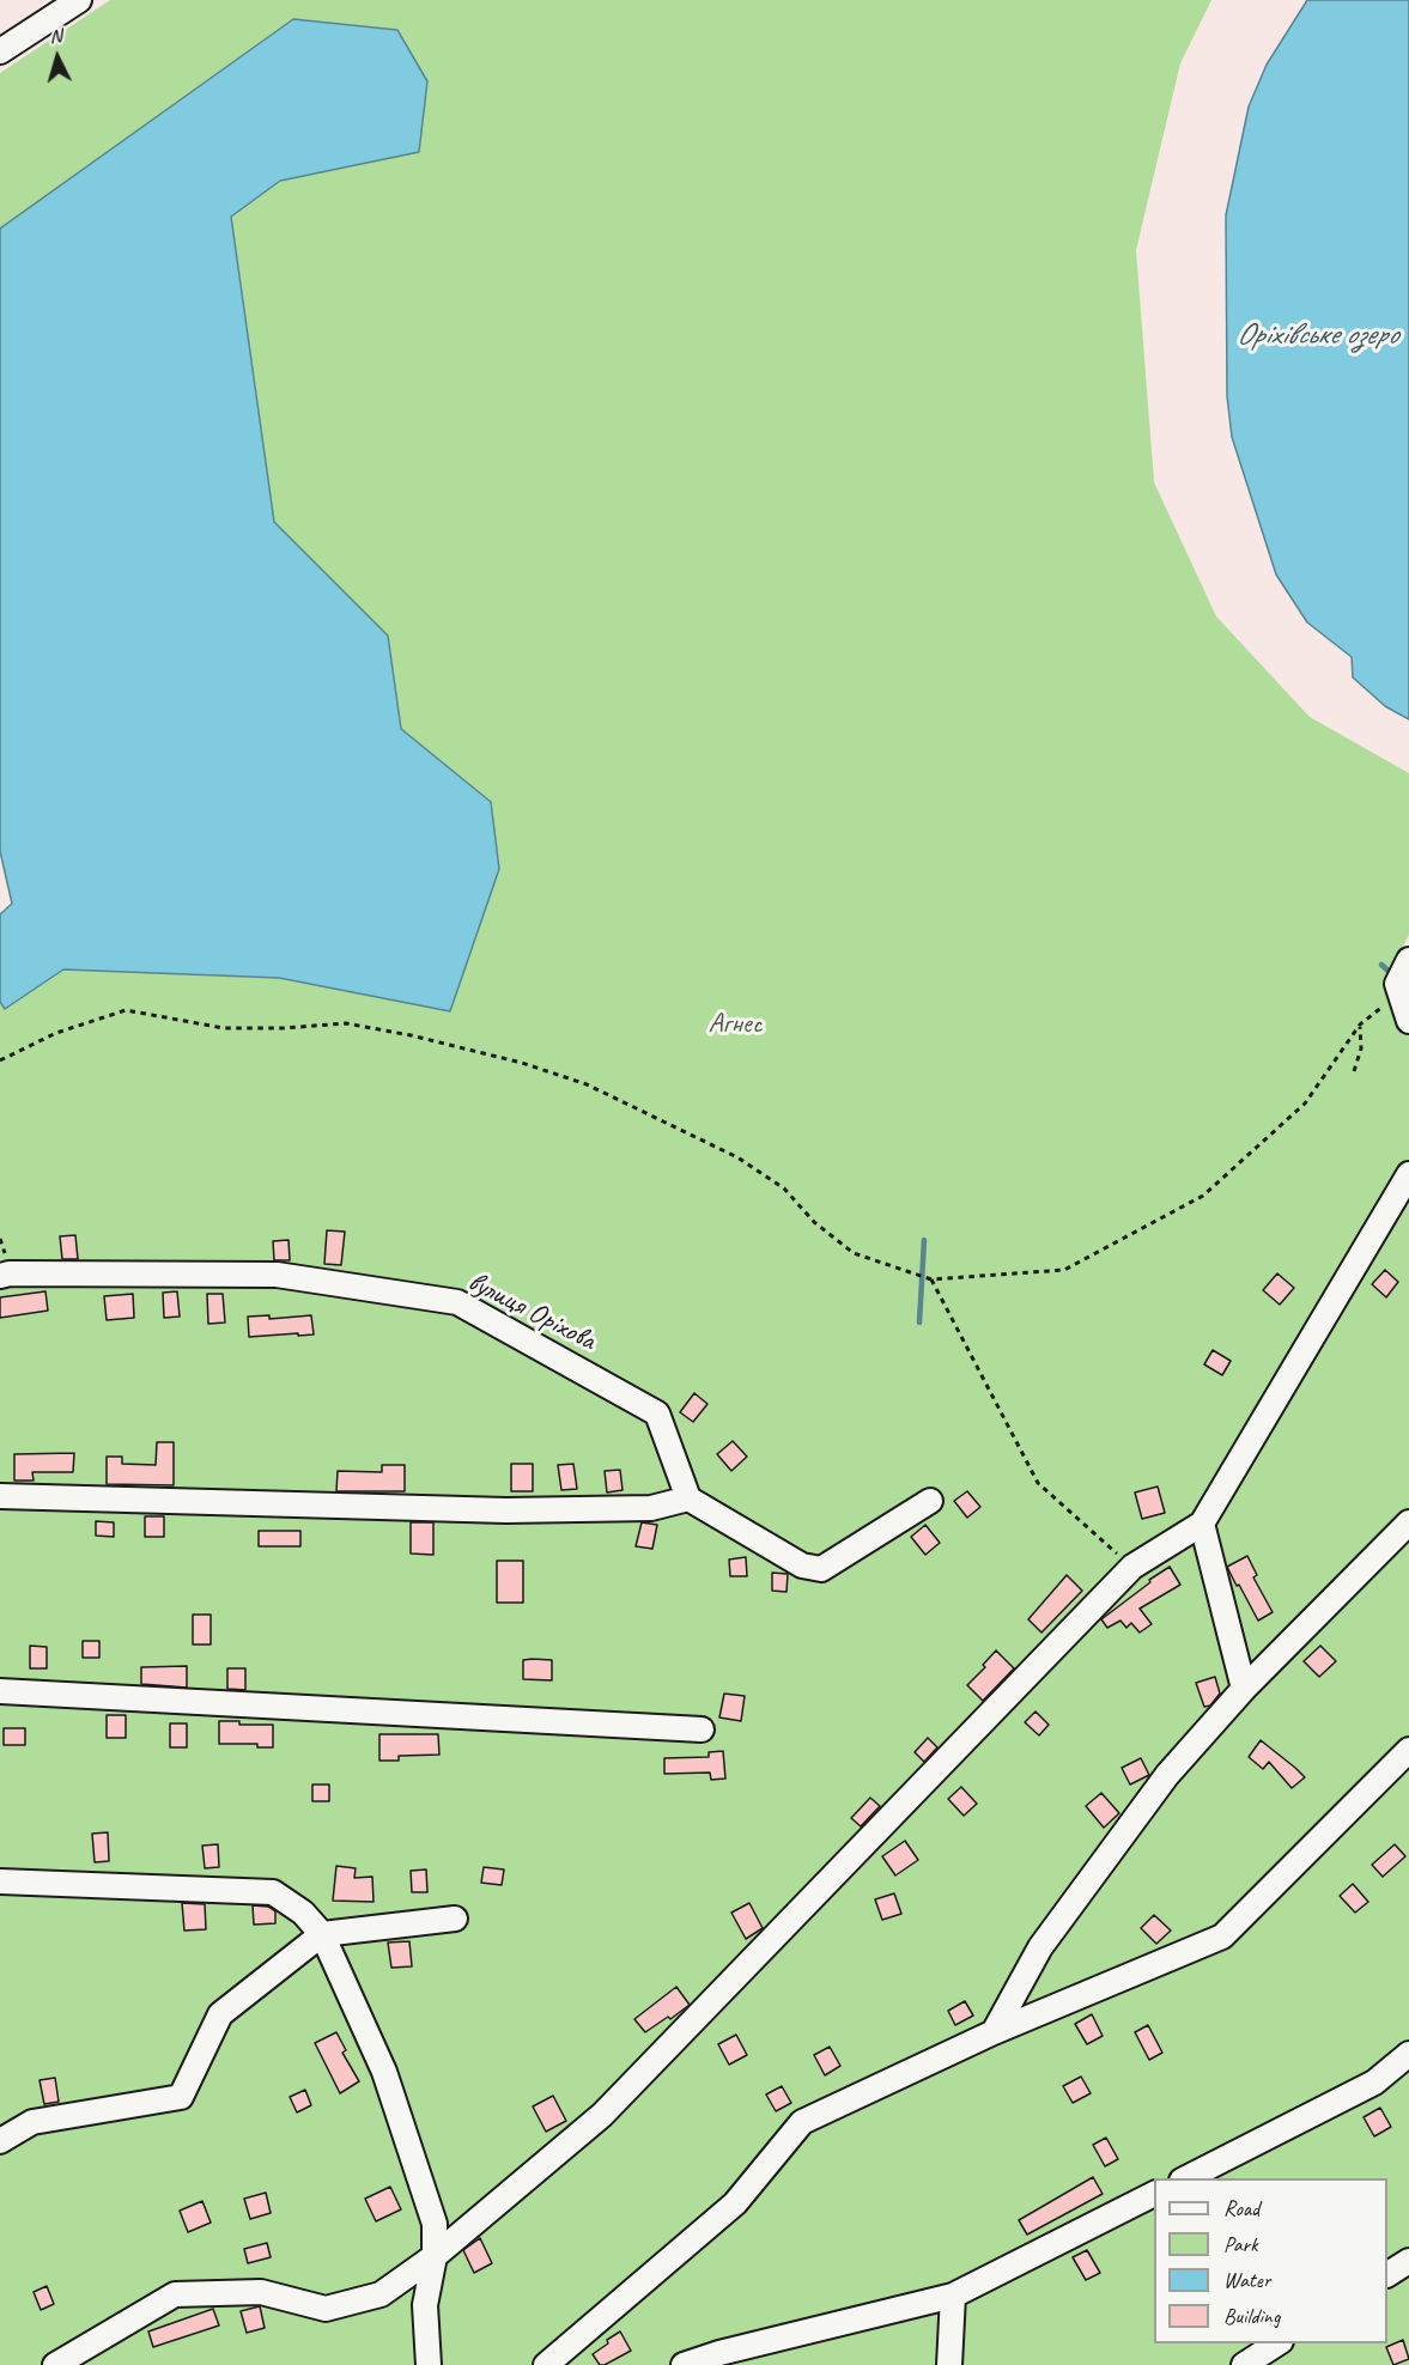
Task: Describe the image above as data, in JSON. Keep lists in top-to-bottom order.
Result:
{
  "streets": {
    "street": ["вулиця Оріхова"]
  },
  "water": ["Оріхівське озеро"],
  "parks": ["Агнес"],
  "legend": [
    "Road",
    "Park",
    "Water",
    "Building"
  ],
  "north": "top"
}
